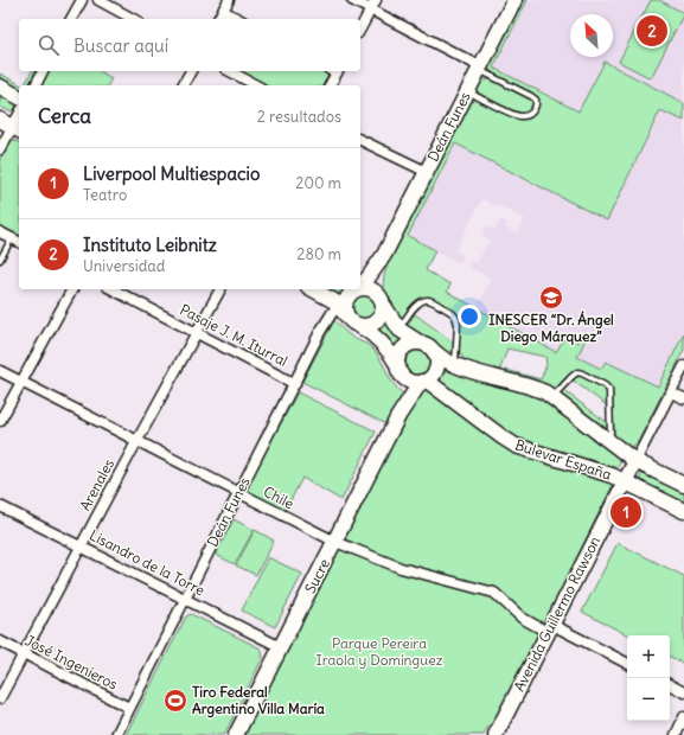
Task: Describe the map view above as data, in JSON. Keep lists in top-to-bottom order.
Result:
{
  "streets": {
    "main road": [
      "Deán Funes",
      "Bulevar España",
      "Sucre",
      "Avenida Guillermo Rawson"
    ],
    "street": [
      "Pasaje J. M. Iturral",
      "Arenales",
      "Chile",
      "Lisandro de la Torre",
      "José Ingenieros"
    ]
  },
  "crossings": [
    ["Deán Funes", "Pasaje J. M. Iturral"],
    ["Deán Funes", "Chile"],
    ["Deán Funes", "Lisandro de la Torre"],
    ["Deán Funes", "José Ingenieros"],
    ["Pasaje J. M. Iturral", "Arenales"],
    ["Bulevar España", "Sucre"],
    ["Bulevar España", "Avenida Guillermo Rawson"],
    ["Arenales", "Chile"],
    ["Arenales", "Lisandro de la Torre"],
    ["Arenales", "José Ingenieros"],
    ["Chile", "Sucre"],
    ["Chile", "Avenida Guillermo Rawson"],
    ["Lisandro de la Torre", "Sucre"]
  ],
  "parks": ["Parque Pereira Iraola y Domínguez"],
  "places": {
    "school or university": ["INESCER “Dr. Ángel Diego Márquez”"],
    "sports": ["Tiro Federal Argentino Villa María"]
  },
  "north": "top left",
  "page": {
    "pins": ["2", "1"],
    "search": "Buscar aquí",
    "heading": ["Cerca", "2 resultados"],
    "list": [
      {
        "mark": "1",
        "name": "Liverpool Multiespacio",
        "note": "Teatro",
        "value": "200 m"
      },
      {
        "mark": "2",
        "name": "Instituto Leibnitz",
        "note": "Universidad",
        "value": "280 m"
      }
    ],
    "map_buttons": ["+", "−"]
  }
}
